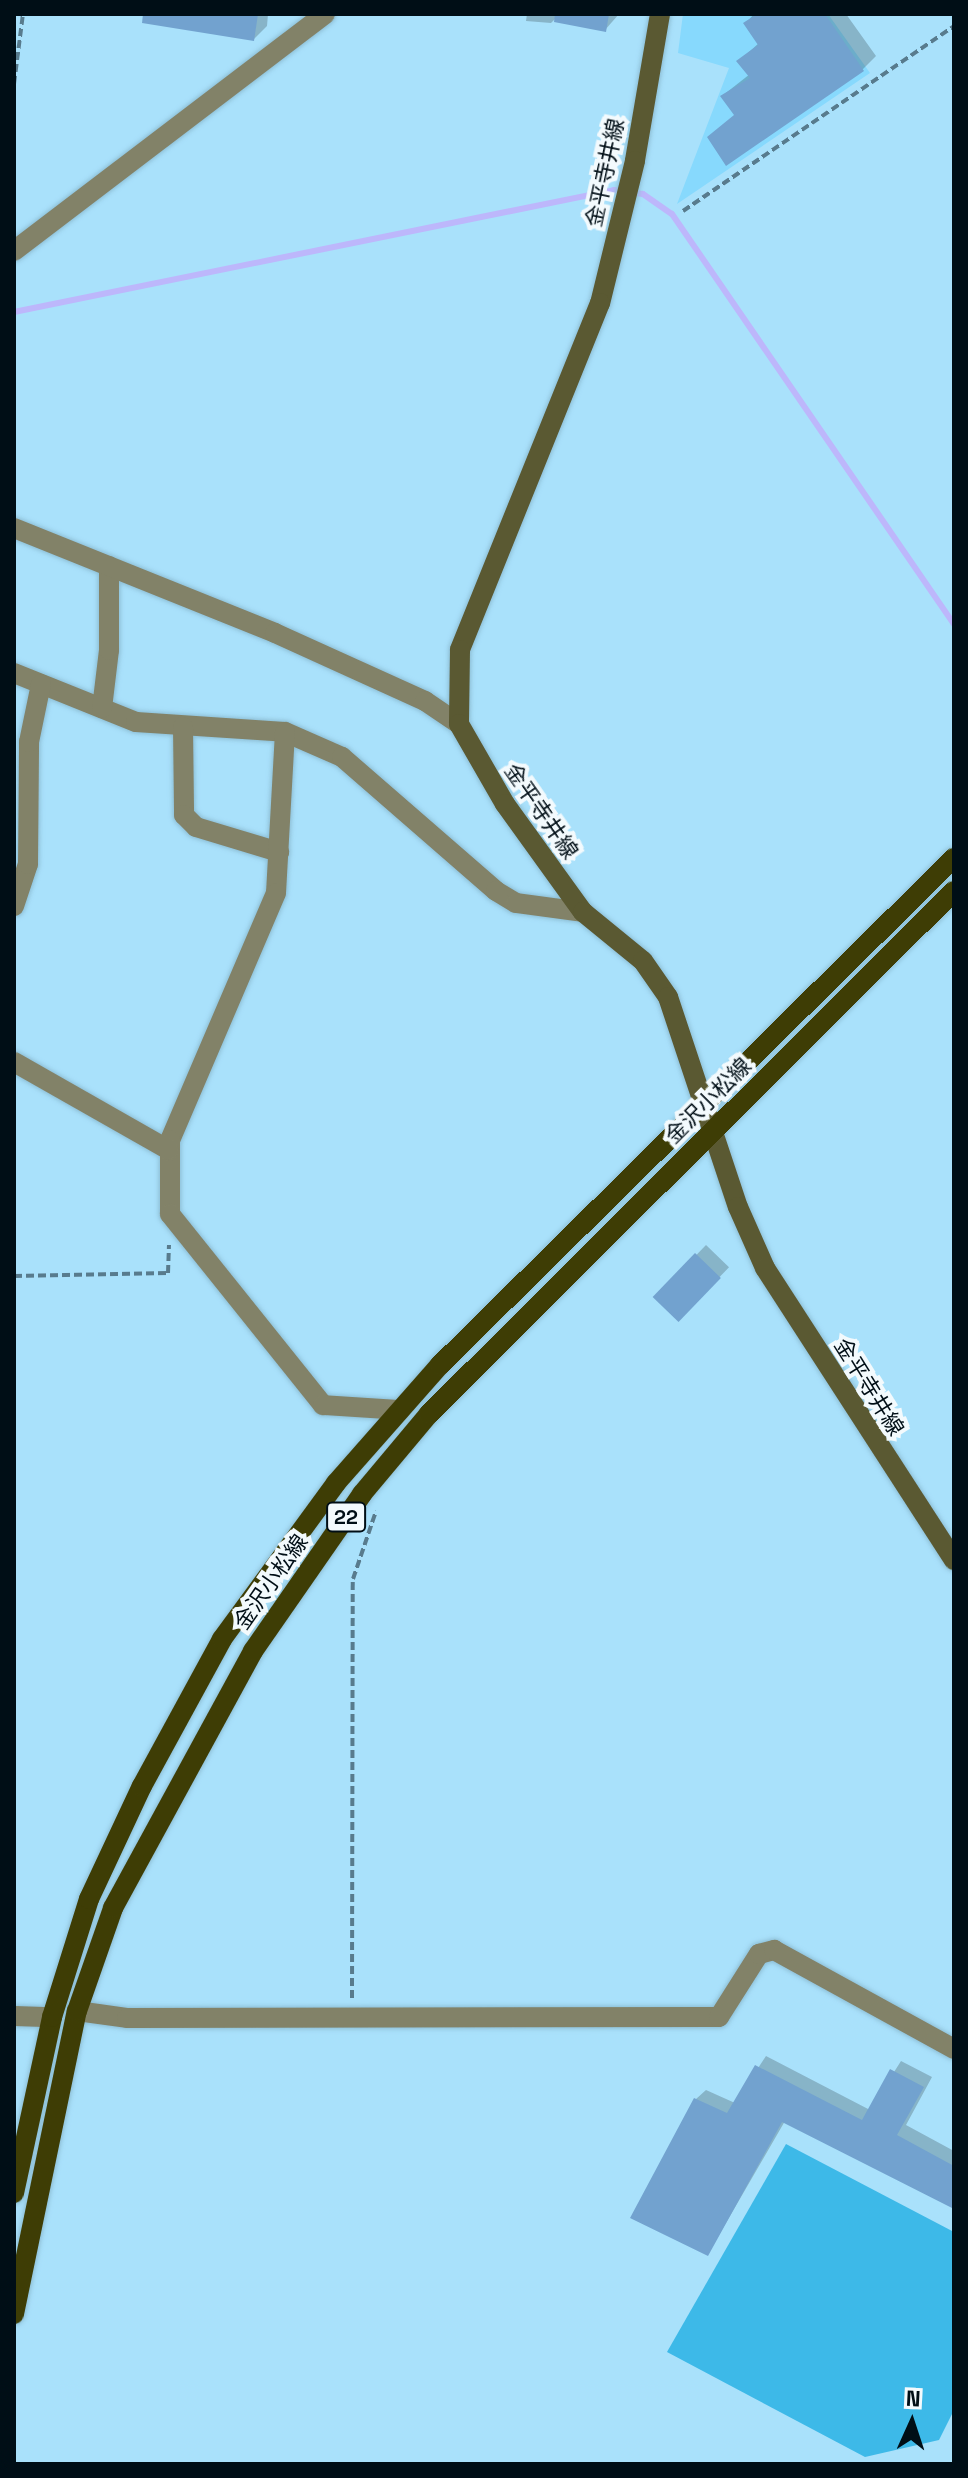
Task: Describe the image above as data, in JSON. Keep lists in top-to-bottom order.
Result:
{
  "streets": {
    "main road": ["金平寺井線", "金沢小松線", "22"]
  },
  "crossings": [
    ["金平寺井線", "金沢小松線"]
  ],
  "north": "top"
}
